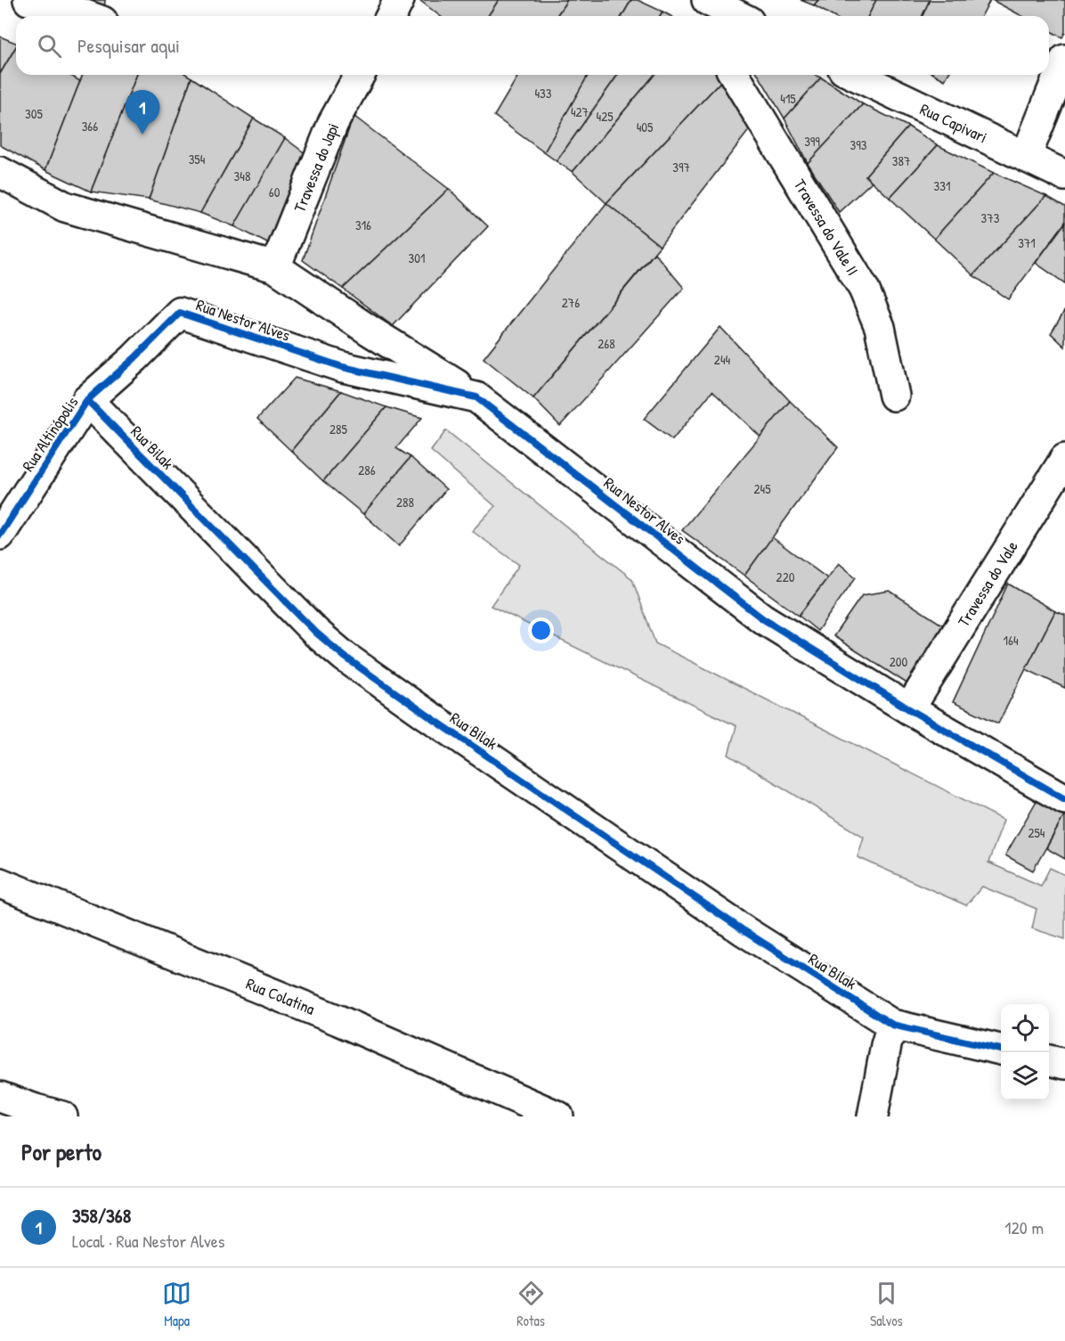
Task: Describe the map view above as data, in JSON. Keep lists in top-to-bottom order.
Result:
{
  "streets": {
    "street": [
      "Rua Capivari",
      "Travessa do Japi",
      "Travessa do Vale II",
      "Rua Nestor Alves",
      "Rua Altinópolis",
      "Rua Bilak",
      "Travessa do Vale",
      "Rua Colatina"
    ]
  },
  "crossings": [
    ["Travessa do Japi", "Rua Nestor Alves"],
    ["Rua Nestor Alves", "Rua Altinópolis"],
    ["Rua Nestor Alves", "Travessa do Vale"],
    ["Rua Altinópolis", "Rua Bilak"]
  ],
  "house_numbers": [
    "433",
    "415",
    "427",
    "305",
    "425",
    "366",
    "405",
    "399",
    "393",
    "354",
    "387",
    "397",
    "348",
    "331",
    "60",
    "373",
    "316",
    "371",
    "301",
    "276",
    "268",
    "244",
    "285",
    "286",
    "245",
    "288",
    "220",
    "164",
    "200",
    "254"
  ],
  "page": {
    "search": "Pesquisar aqui",
    "pins": "1",
    "heading": "Por perto",
    "list": [
      {
        "mark": "1",
        "name": "358/368",
        "note": "Local · Rua Nestor Alves",
        "value": "120 m"
      }
    ],
    "nav": ["Mapa", "Rotas", "Salvos"]
  }
}
